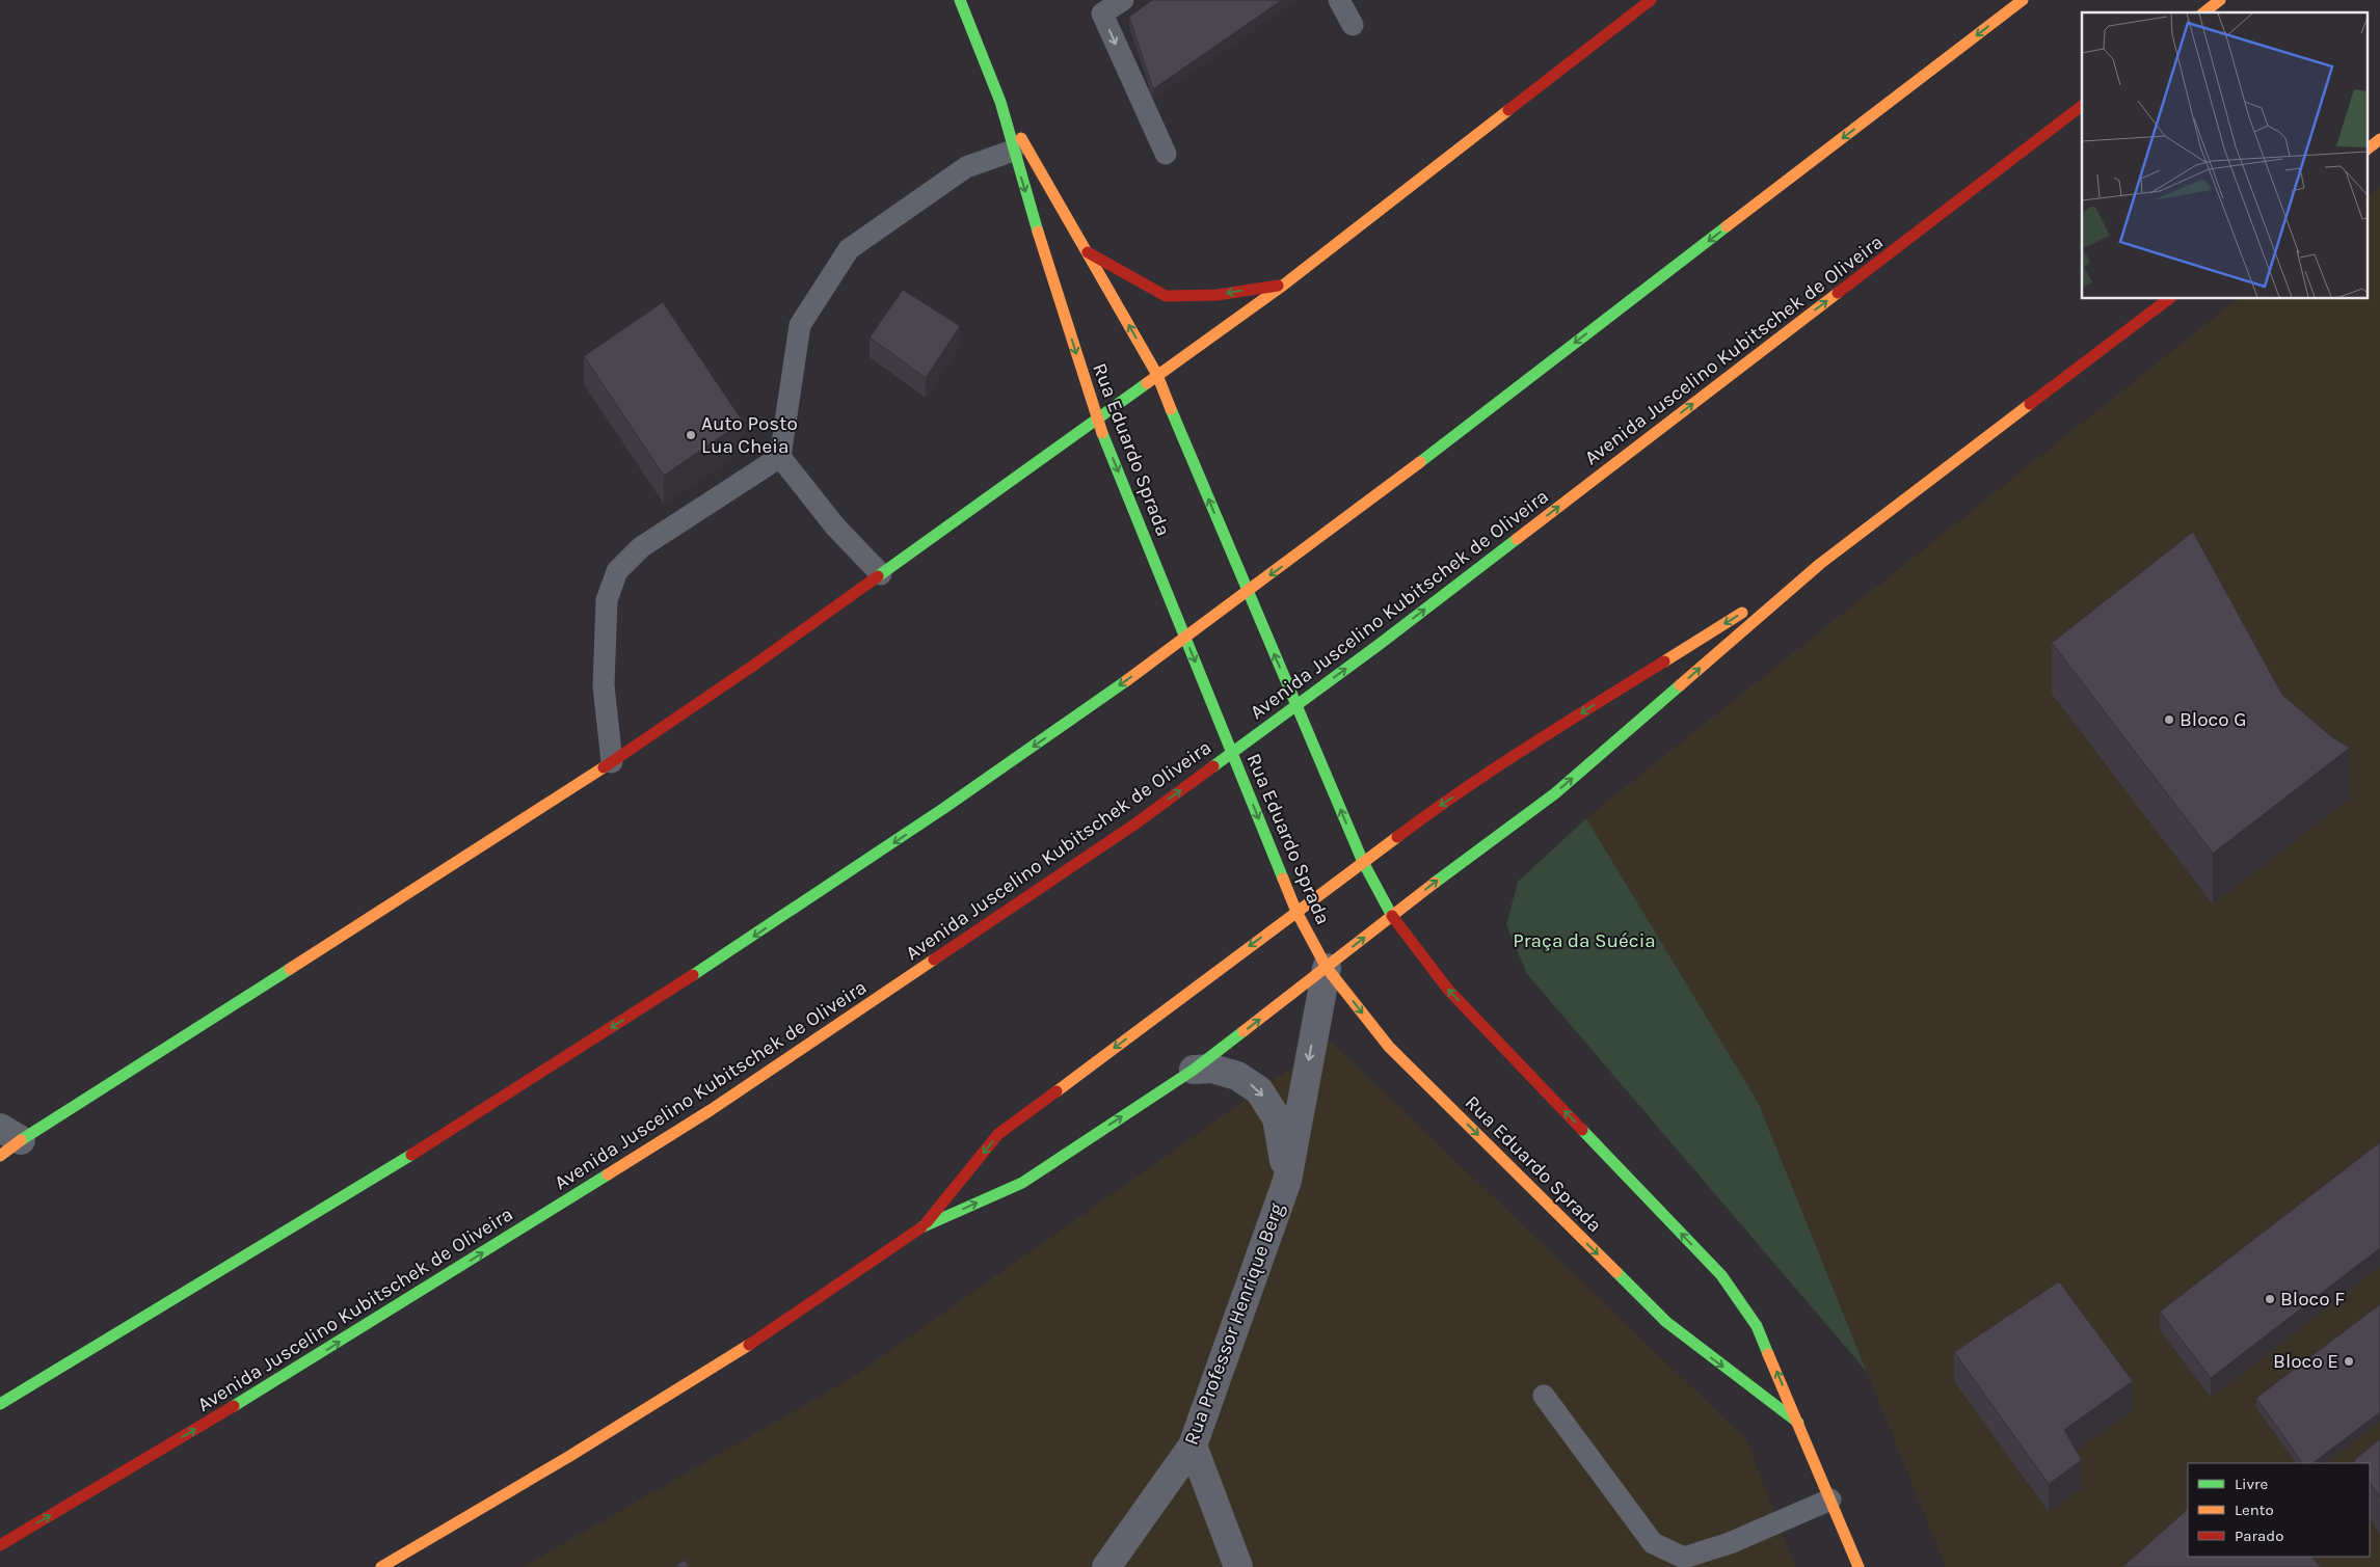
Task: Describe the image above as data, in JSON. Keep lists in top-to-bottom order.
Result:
{
  "streets": {
    "main road": ["Avenida Juscelino Kubitschek de Oliveira", "Rua Eduardo Sprada"],
    "street": ["Rua Professor Henrique Berg"]
  },
  "crossings": [
    ["Rua Eduardo Sprada", "Rua Professor Henrique Berg"]
  ],
  "one_way": ["Avenida Juscelino Kubitschek de Oliveira", "Rua Professor Henrique Berg"],
  "parks": ["Praça da Suécia"],
  "places": [
    "Auto Posto Lua Cheia",
    "Bloco G",
    "Bloco F",
    "Bloco E"
  ],
  "legend": ["Livre", "Lento", "Parado"]
}
